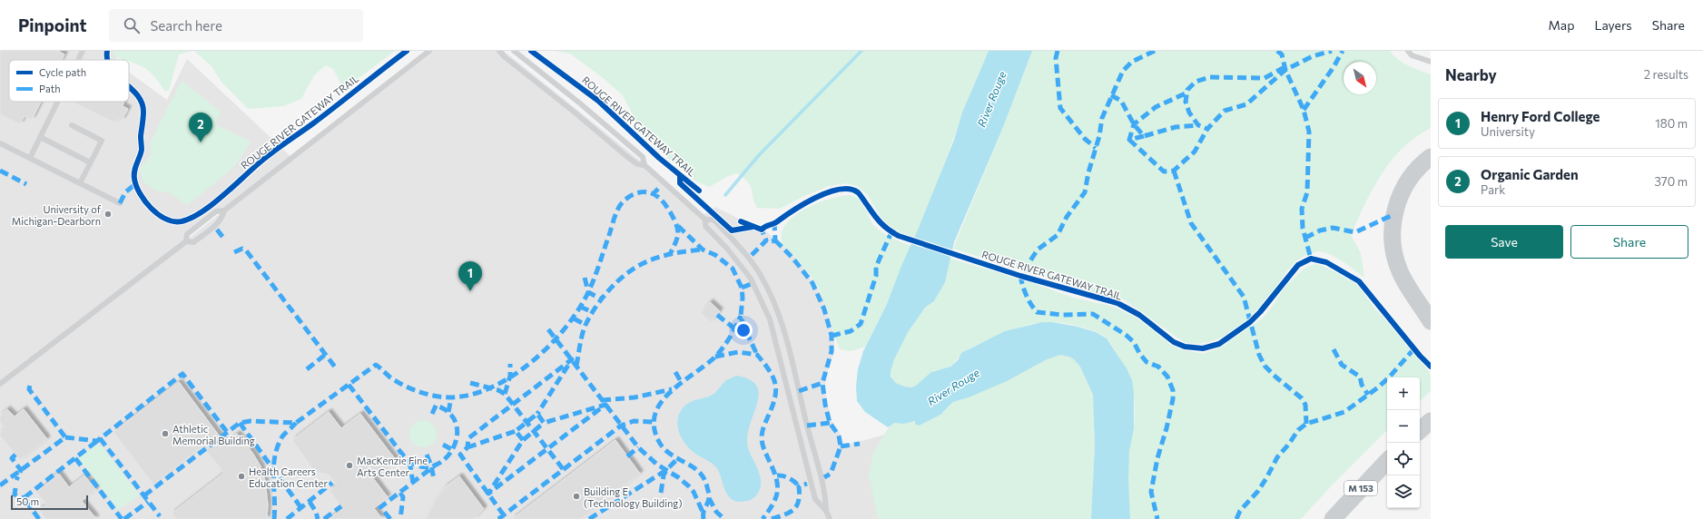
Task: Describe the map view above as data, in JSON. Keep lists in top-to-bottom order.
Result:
{
  "streets": {
    "main road": ["M 153"],
    "cycle path": ["ROUGE RIVER GATEWAY TRAIL"]
  },
  "water": ["River Rouge"],
  "places": [
    "University of Michigan-Dearborn",
    "Athletic Memorial Building",
    "MacKenzie Fine Arts Center",
    "Health Careers Education Center",
    "Building E (Technology Building)"
  ],
  "legend": ["Cycle path", "Path"],
  "scale_bar": "50 m",
  "north": "bottom right",
  "page": {
    "header": "Pinpoint",
    "search": "Search here",
    "nav": ["Map", "Layers", "Share"],
    "heading": ["Nearby", "2 results"],
    "list": [
      {
        "mark": "1",
        "name": "Henry Ford College",
        "note": "University",
        "value": "180 m"
      },
      {
        "mark": "2",
        "name": "Organic Garden",
        "note": "Park",
        "value": "370 m"
      }
    ],
    "pins": ["2", "1"],
    "buttons": ["Save", "Share"],
    "map_buttons": ["+", "−"],
    "scale": "50 m"
  }
}
